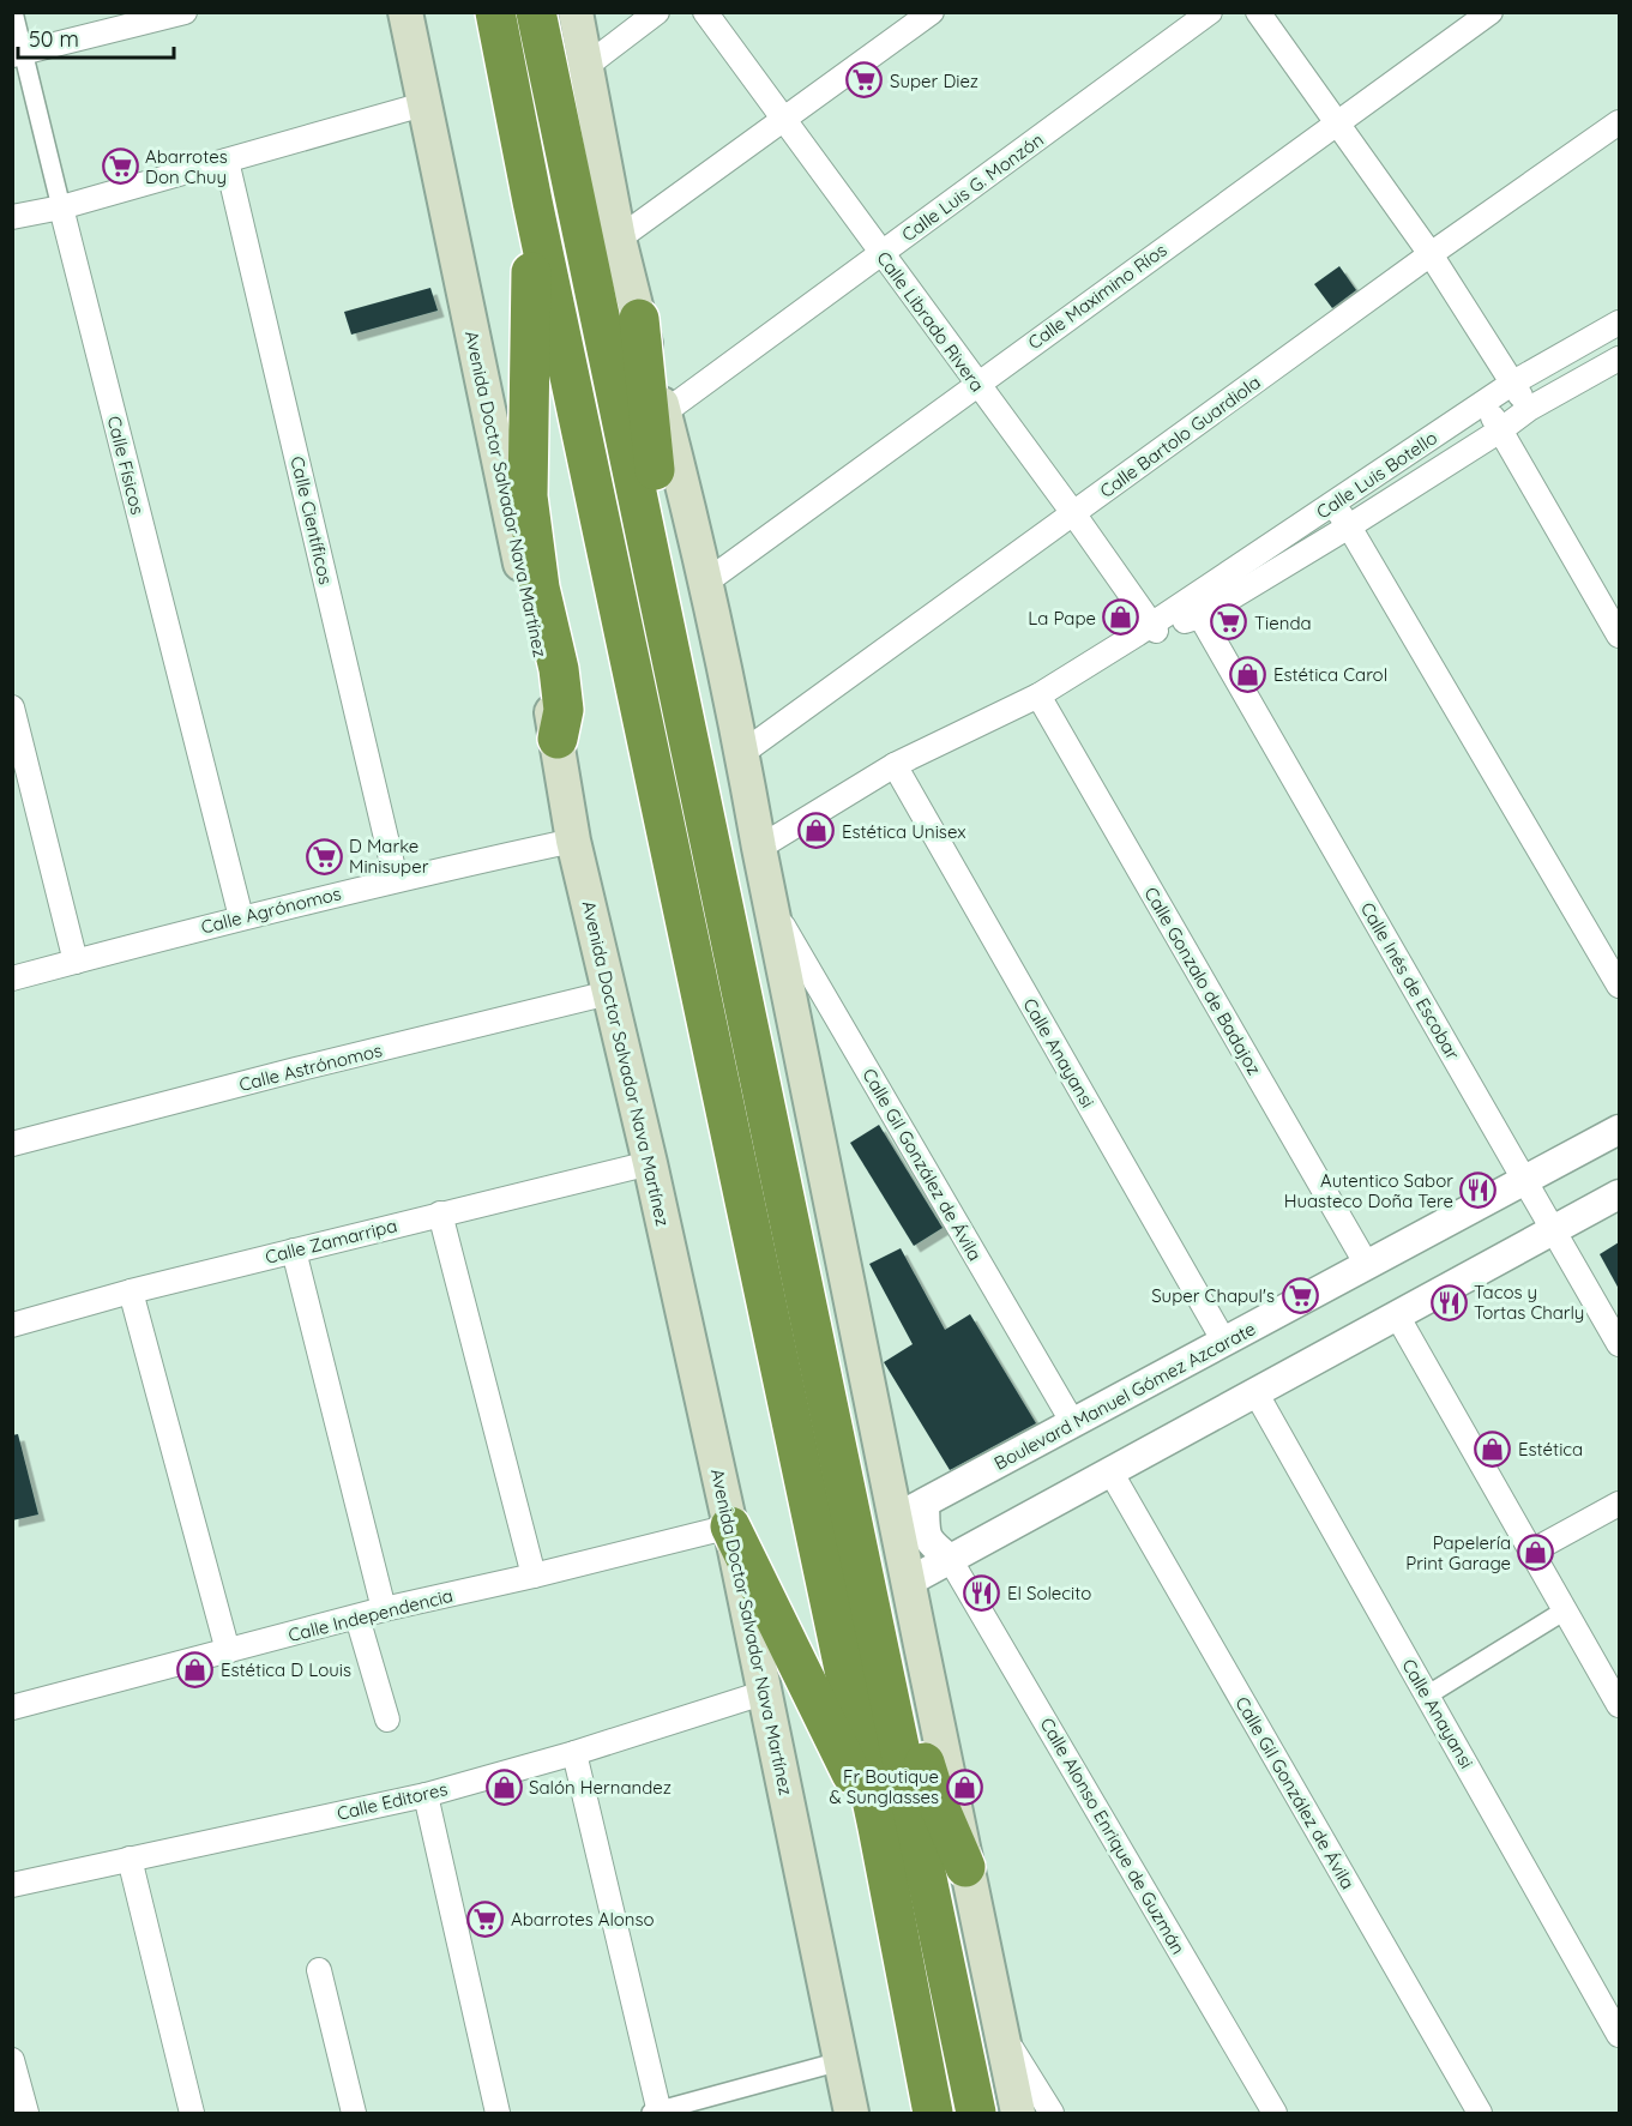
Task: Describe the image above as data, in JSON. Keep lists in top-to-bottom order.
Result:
{
  "streets": {
    "main road": ["Avenida Doctor Salvador Nava Martínez"],
    "street": [
      "Calle Luis G. Monzón",
      "Calle Maximino Ríos",
      "Calle Librado Rivera",
      "Calle Bartolo Guardiola",
      "Calle Físicos",
      "Calle Luis Botello",
      "Calle Científicos",
      "Calle Agrónomos",
      "Calle Gonzalo de Badajoz",
      "Calle Inés de Escobar",
      "Calle Anayansi",
      "Calle Astrónomos",
      "Calle Gil González de Ávila",
      "Calle Zamarripa",
      "Boulevard Manuel Gómez Azcarate",
      "Calle Independencia",
      "Calle Editores",
      "Calle Alonso Enrique de Guzmán"
    ]
  },
  "crossings": [
    ["Calle Luis G. Monzón", "Calle Librado Rivera"],
    ["Calle Maximino Ríos", "Calle Librado Rivera"],
    ["Calle Librado Rivera", "Calle Bartolo Guardiola"],
    ["Calle Librado Rivera", "Calle Luis Botello"],
    ["Calle Físicos", "Calle Agrónomos"],
    ["Calle Luis Botello", "Calle Gonzalo de Badajoz"],
    ["Calle Luis Botello", "Calle Inés de Escobar"],
    ["Calle Luis Botello", "Calle Anayansi"],
    ["Avenida Doctor Salvador Nava Martínez", "Calle Agrónomos"],
    ["Avenida Doctor Salvador Nava Martínez", "Calle Astrónomos"],
    ["Avenida Doctor Salvador Nava Martínez", "Calle Zamarripa"],
    ["Avenida Doctor Salvador Nava Martínez", "Calle Independencia"],
    ["Avenida Doctor Salvador Nava Martínez", "Calle Editores"],
    ["Calle Científicos", "Calle Agrónomos"],
    ["Calle Gonzalo de Badajoz", "Boulevard Manuel Gómez Azcarate"],
    ["Calle Inés de Escobar", "Boulevard Manuel Gómez Azcarate"],
    ["Calle Anayansi", "Boulevard Manuel Gómez Azcarate"],
    ["Calle Gil González de Ávila", "Boulevard Manuel Gómez Azcarate"]
  ],
  "places": {
    "supermarket": [
      "Super Diez",
      "Abarrotes Don Chuy",
      "Tienda",
      "D Marke Minisuper",
      "Super Chapul's",
      "Abarrotes Alonso"
    ],
    "shop": [
      "La Pape",
      "Estética Carol",
      "Estética Unisex",
      "Estética",
      "Papelería Print Garage",
      "Estética D Louis",
      "Salón Hernandez",
      "Fr Boutique & Sunglasses"
    ],
    "restaurant": ["Autentico Sabor Huasteco Doña Tere", "Tacos y Tortas Charly", "El Solecito"]
  },
  "scale_bar": "50 m"
}
